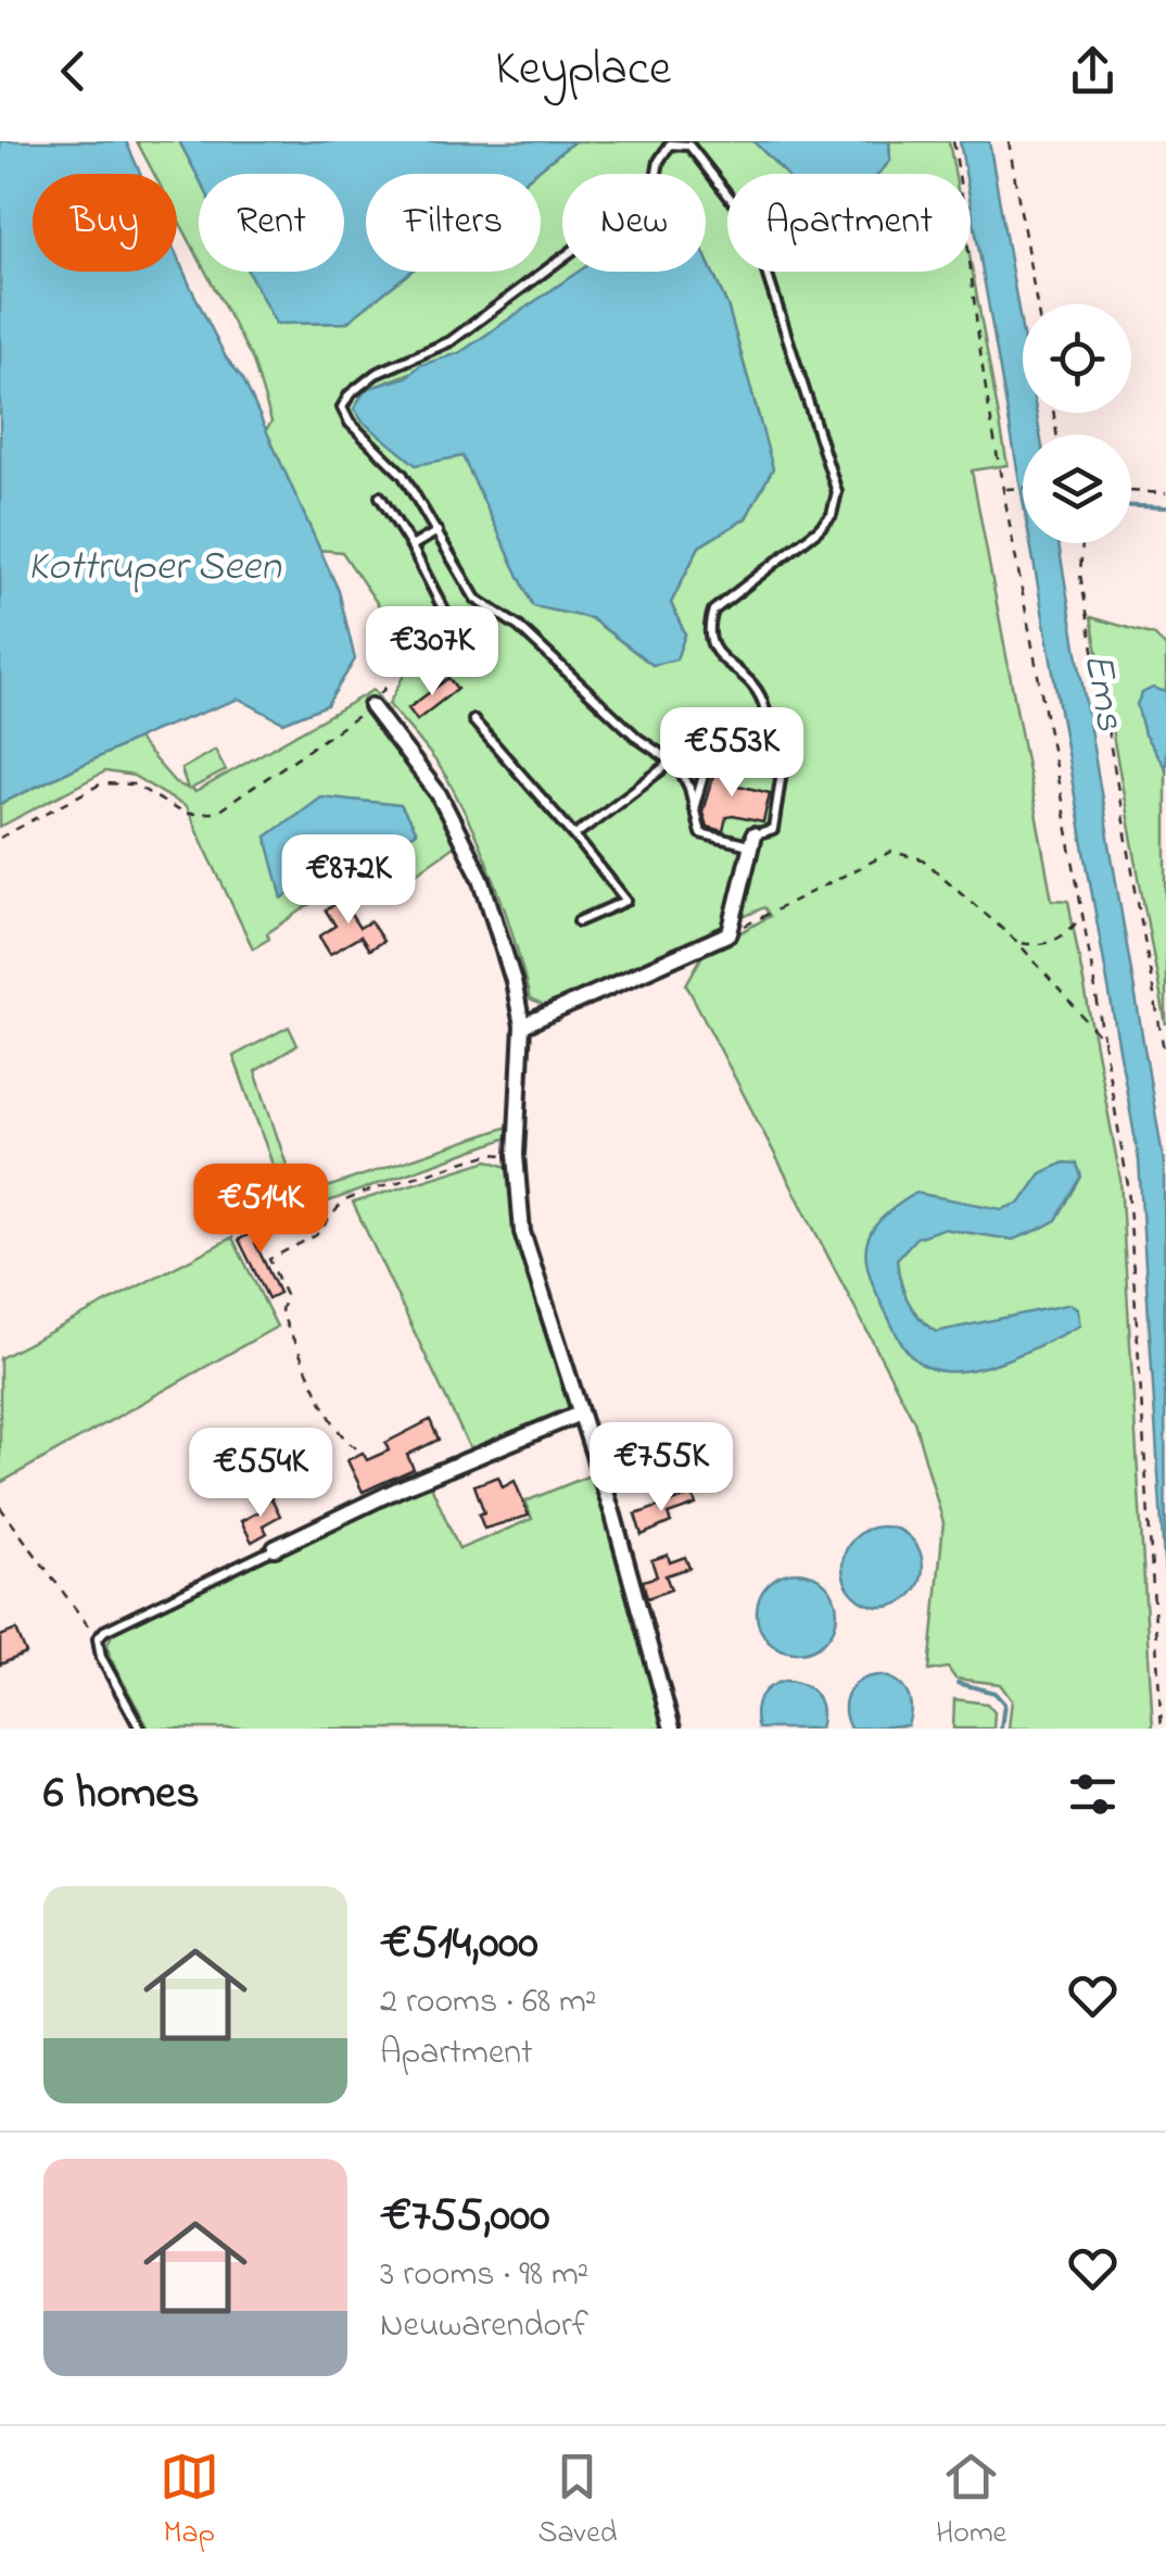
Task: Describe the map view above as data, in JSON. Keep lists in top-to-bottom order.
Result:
{
  "water": ["Kottruper Seen", "Ems"],
  "page": {
    "header": "Keyplace",
    "chip": [
      "Buy",
      "Rent",
      "Filters",
      "New",
      "Apartment"
    ],
    "price": [
      "€307K",
      "€553K",
      "€872K",
      "€514K",
      "€755K",
      "€554K"
    ],
    "heading": "6 homes",
    "list": [
      {
        "name": "€514,000",
        "note": "2 rooms · 68 m² · Apartment"
      },
      {
        "name": "€755,000",
        "note": "3 rooms · 98 m² · Neuwarendorf"
      }
    ],
    "tabs": ["Map", "Saved", "Home"]
  }
}
